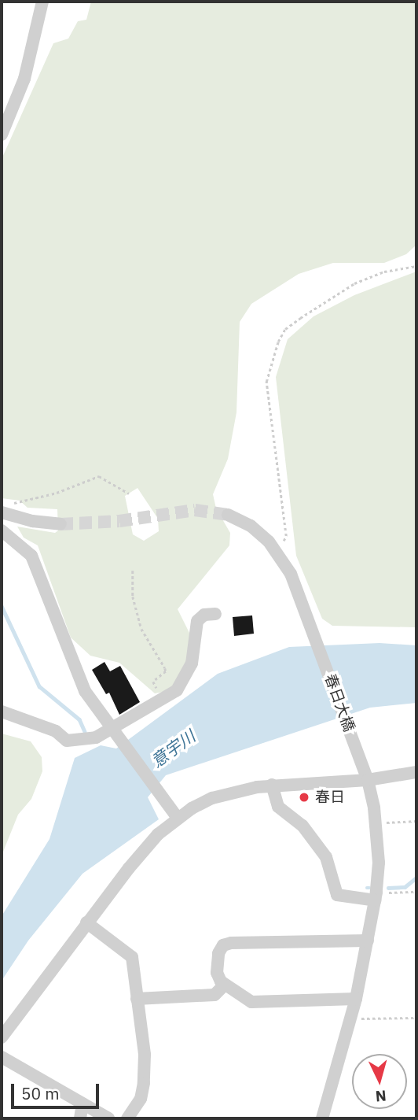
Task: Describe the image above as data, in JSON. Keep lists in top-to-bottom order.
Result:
{
  "streets": {
    "street": ["春日大橋"]
  },
  "water": ["意宇川"],
  "places": ["春日"],
  "scale_bar": "50 m",
  "north": "bottom"
}
